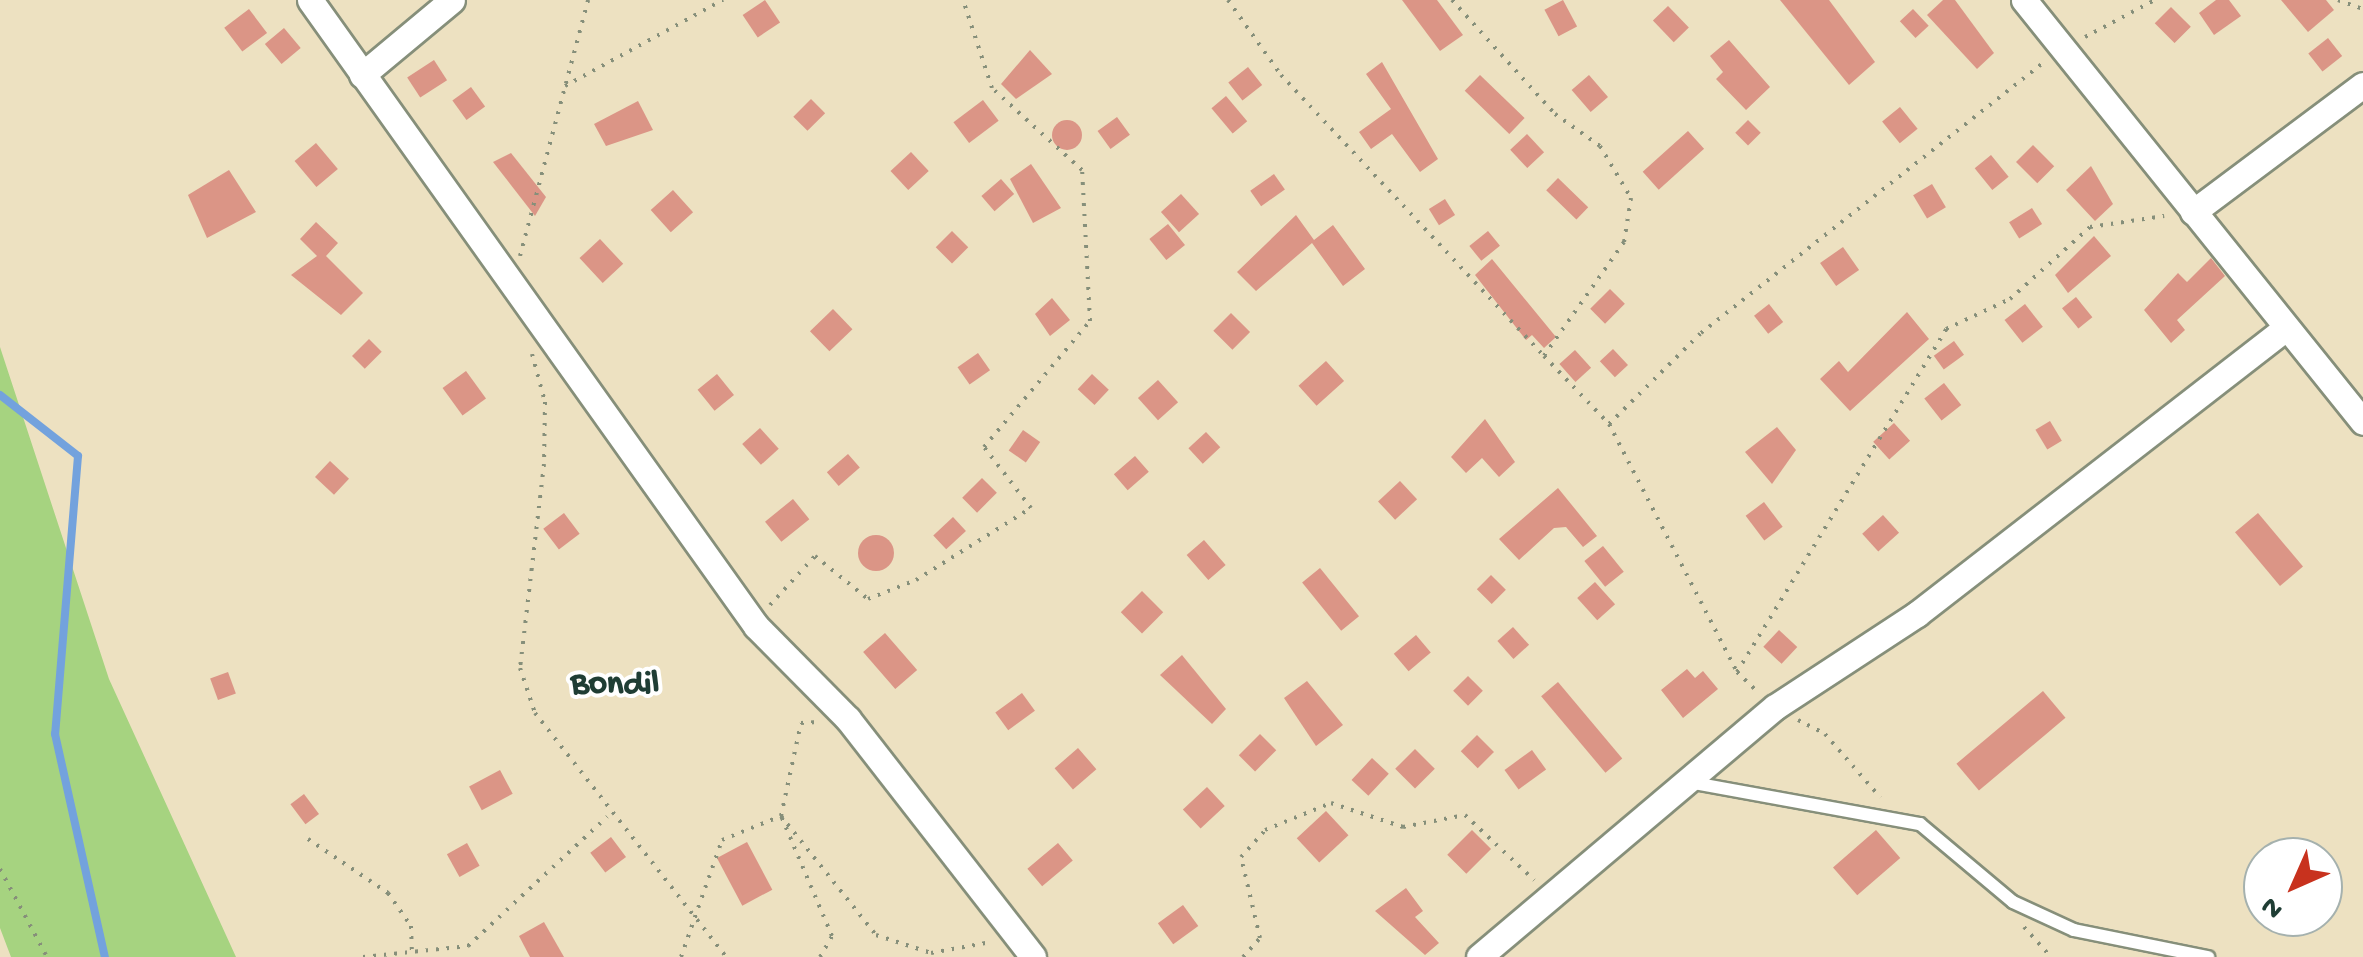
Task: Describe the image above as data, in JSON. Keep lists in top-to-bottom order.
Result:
{
  "districts": ["Bondil"],
  "north": "bottom left"
}
